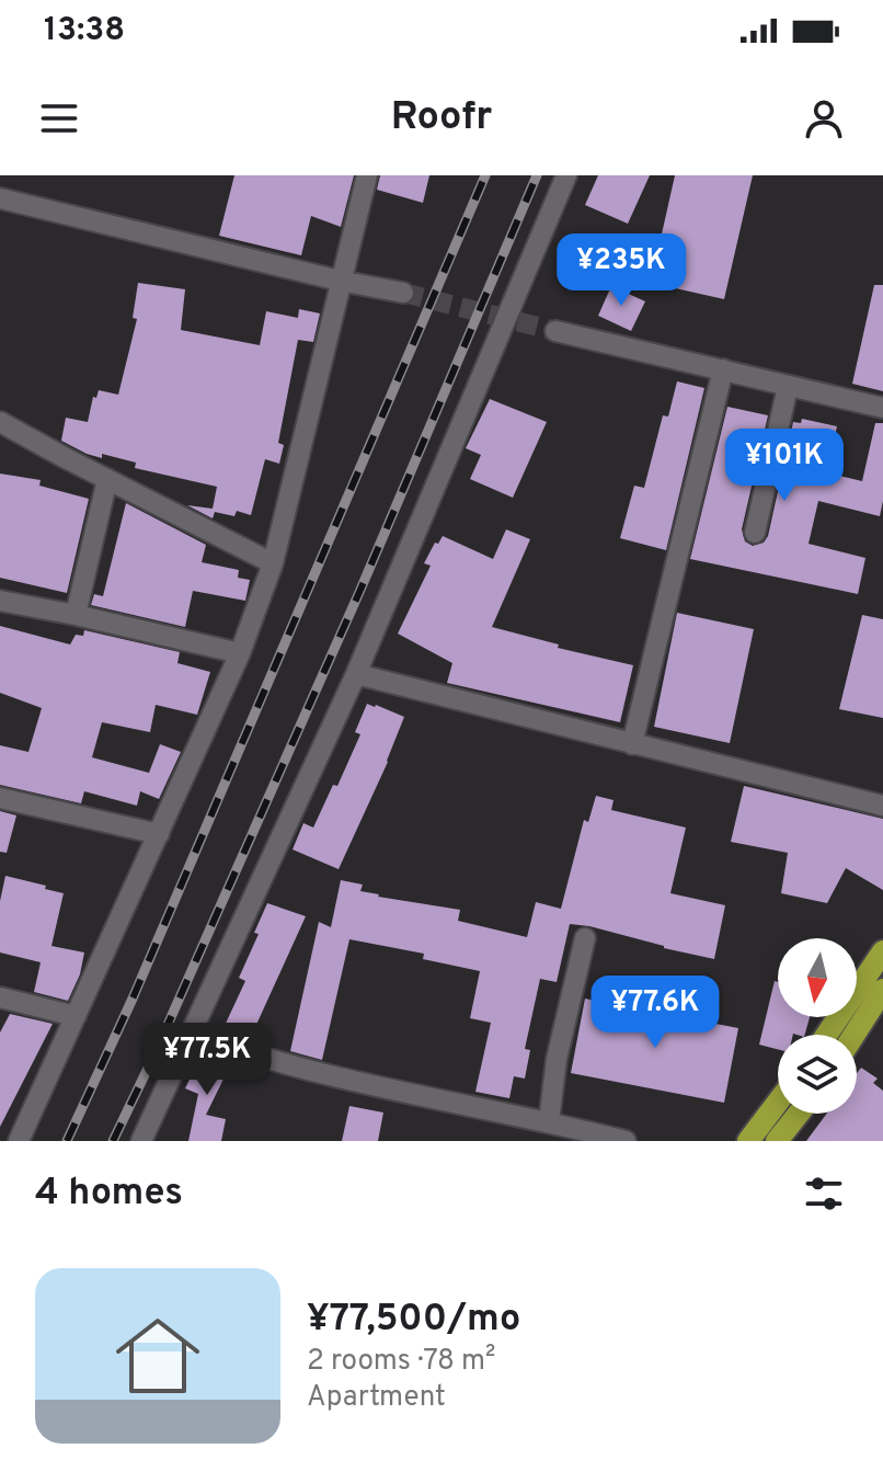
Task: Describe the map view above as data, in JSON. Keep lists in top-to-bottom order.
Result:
{
  "north": "bottom",
  "page": {
    "status": "13:38",
    "header": "Roofr",
    "price": [
      "¥235K",
      "¥101K",
      "¥77.6K",
      "¥77.5K"
    ],
    "heading": "4 homes",
    "list": [
      {
        "name": "¥77,500/mo",
        "note": "2 rooms · 78 m² · Apartment"
      }
    ]
  }
}
